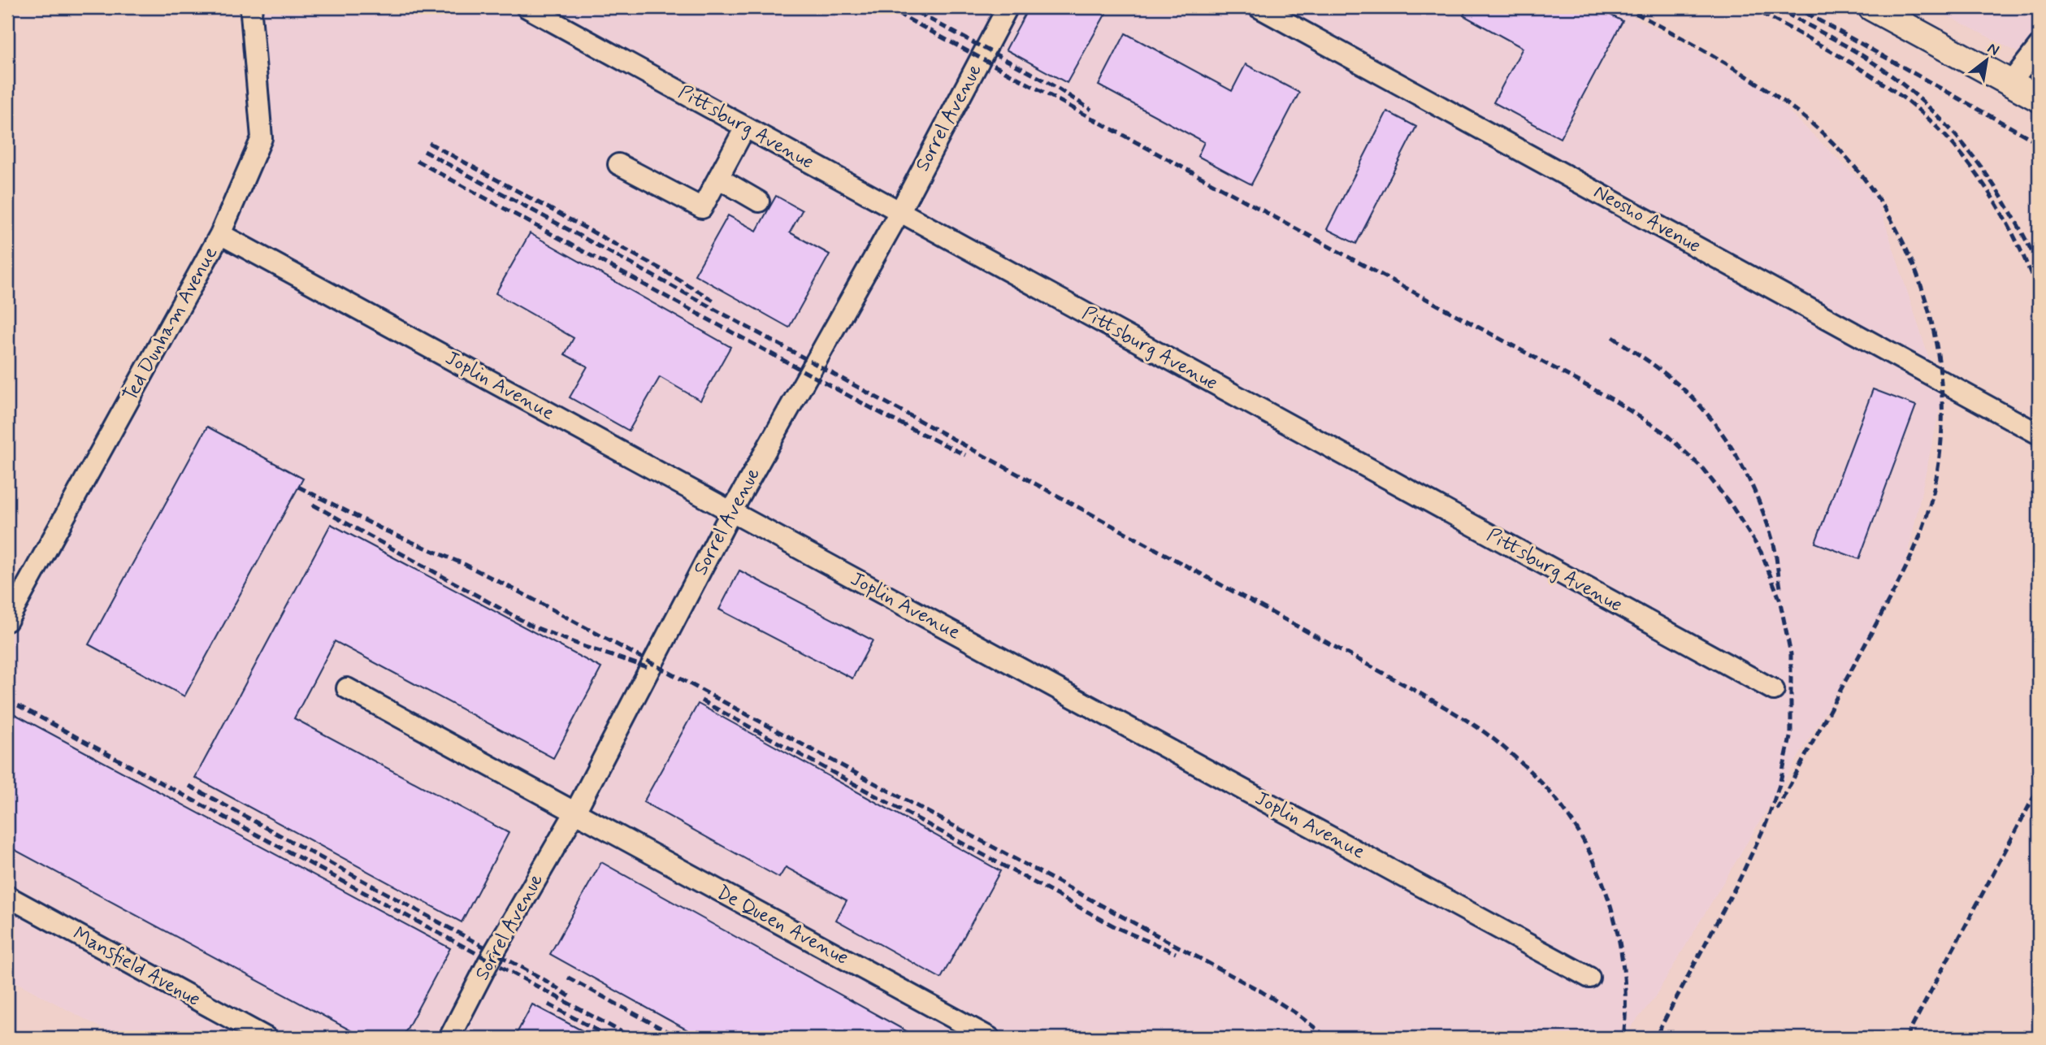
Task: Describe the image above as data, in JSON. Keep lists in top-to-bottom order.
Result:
{
  "streets": {
    "street": [
      "Sorrel Avenue",
      "Pittsburg Avenue",
      "Neosho Avenue",
      "Ted Dunham Avenue",
      "Joplin Avenue",
      "De Queen Avenue",
      "Mansfield Avenue"
    ]
  },
  "crossings": [
    ["Sorrel Avenue", "Pittsburg Avenue"],
    ["Sorrel Avenue", "Joplin Avenue"],
    ["Sorrel Avenue", "De Queen Avenue"],
    ["Ted Dunham Avenue", "Joplin Avenue"]
  ],
  "north": "top right"
}
